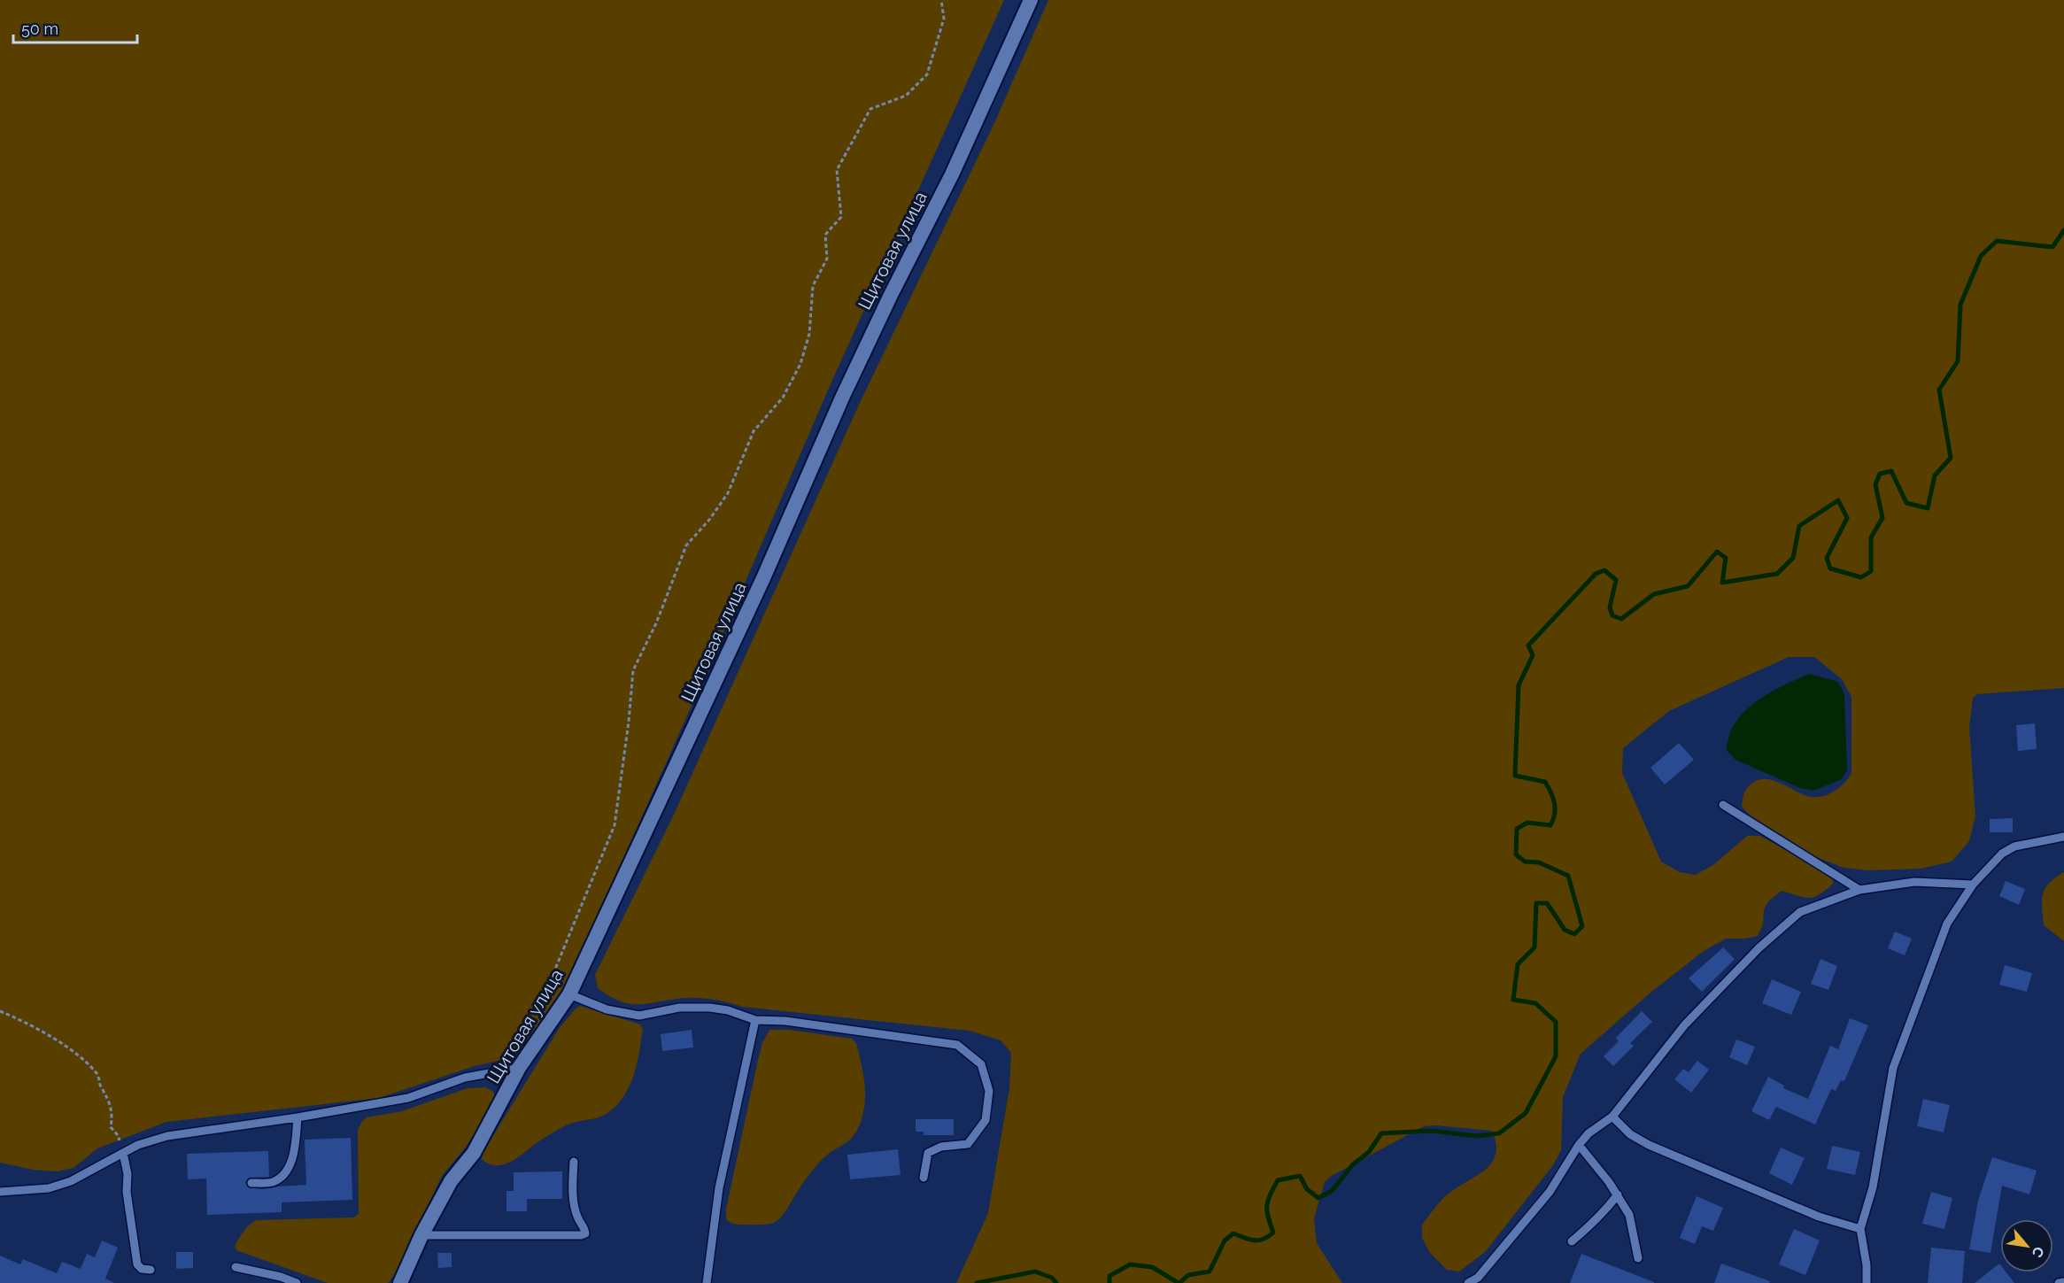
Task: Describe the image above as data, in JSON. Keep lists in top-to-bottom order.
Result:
{
  "streets": {
    "street": ["Щитовая улица"]
  },
  "scale_bar": "50 m",
  "north": "bottom right"
}
